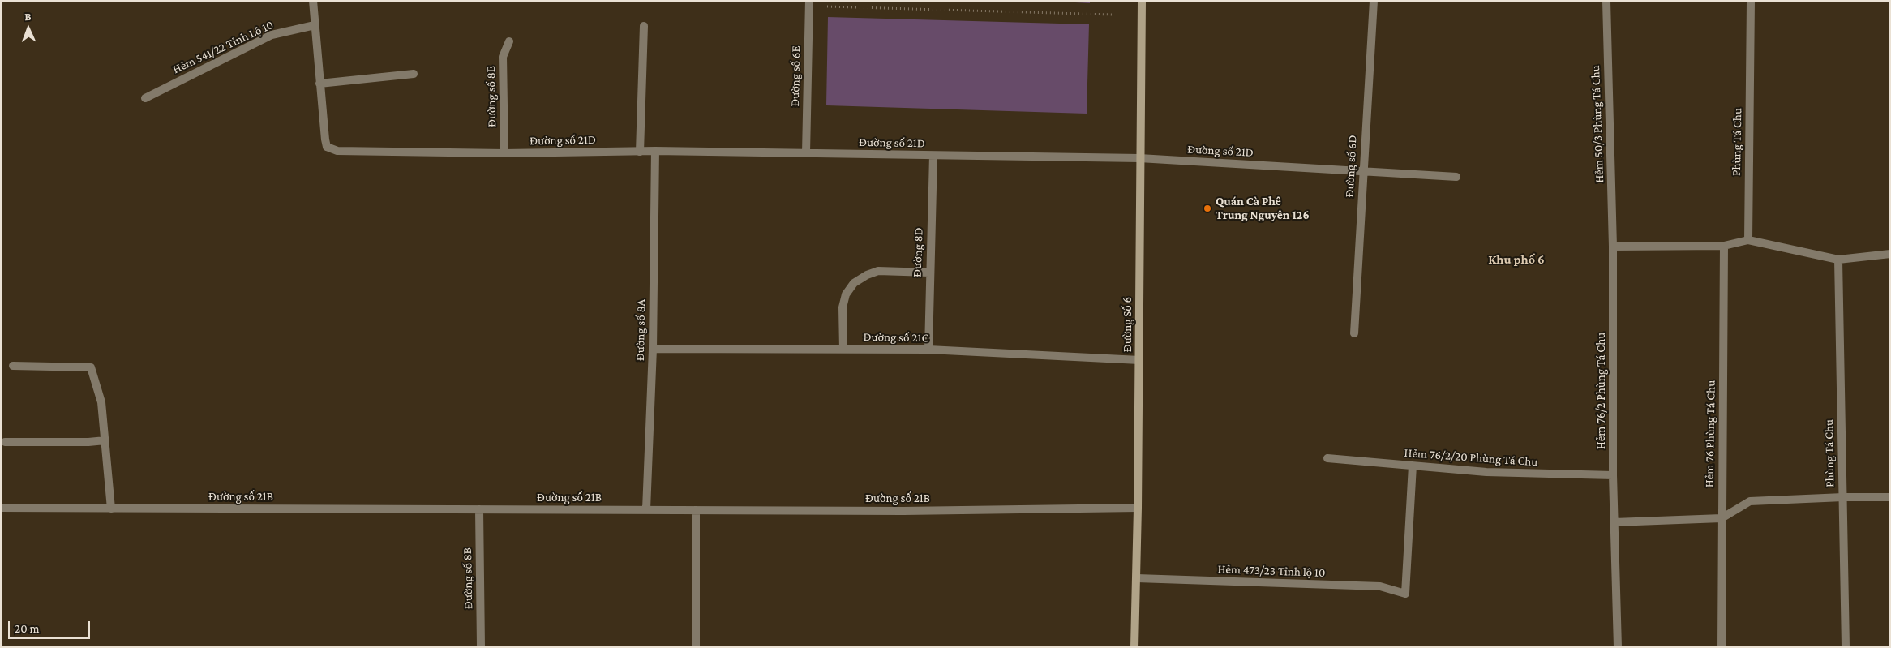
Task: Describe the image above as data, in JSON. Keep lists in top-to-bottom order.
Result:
{
  "streets": {
    "street": [
      "Hẻm 541/22 Tỉnh Lộ 10",
      "Đường số 6E",
      "Đường số 8E",
      "Hẻm 50/3 Phùng Tá Chu",
      "Đường số 21D",
      "Phùng Tá Chu",
      "Đường số 6D",
      "Đường 8D",
      "Đường Số 6",
      "Đường số 8A",
      "Đường số 21C",
      "Hẻm 76/2 Phùng Tá Chu",
      "Hẻm 76 Phùng Tá Chu",
      "Hẻm 76/2/20 Phùng Tá Chu",
      "Đường số 21B",
      "Hẻm 473/23 Tỉnh lộ 10",
      "Đường số 8B"
    ]
  },
  "crossings": [
    ["Đường số 6E", "Đường số 21D"],
    ["Đường số 8E", "Đường số 21D"],
    ["Hẻm 50/3 Phùng Tá Chu", "Hẻm 76/2 Phùng Tá Chu"],
    ["Đường số 21D", "Đường số 6D"],
    ["Đường số 21D", "Đường 8D"],
    ["Đường số 21D", "Đường Số 6"],
    ["Đường số 21D", "Đường số 8A"],
    ["Đường 8D", "Đường số 21C"],
    ["Đường Số 6", "Đường số 21C"],
    ["Đường Số 6", "Đường số 21B"],
    ["Đường Số 6", "Hẻm 473/23 Tỉnh lộ 10"],
    ["Đường số 8A", "Đường số 21C"],
    ["Đường số 8A", "Đường số 21B"],
    ["Hẻm 76/2 Phùng Tá Chu", "Hẻm 76/2/20 Phùng Tá Chu"],
    ["Hẻm 76/2/20 Phùng Tá Chu", "Hẻm 473/23 Tỉnh lộ 10"],
    ["Đường số 21B", "Đường số 8B"]
  ],
  "districts": ["Khu phố 6"],
  "places": ["Quán Cà Phê Trung Nguyên 126"],
  "scale_bar": "20 m",
  "north": "top"
}
